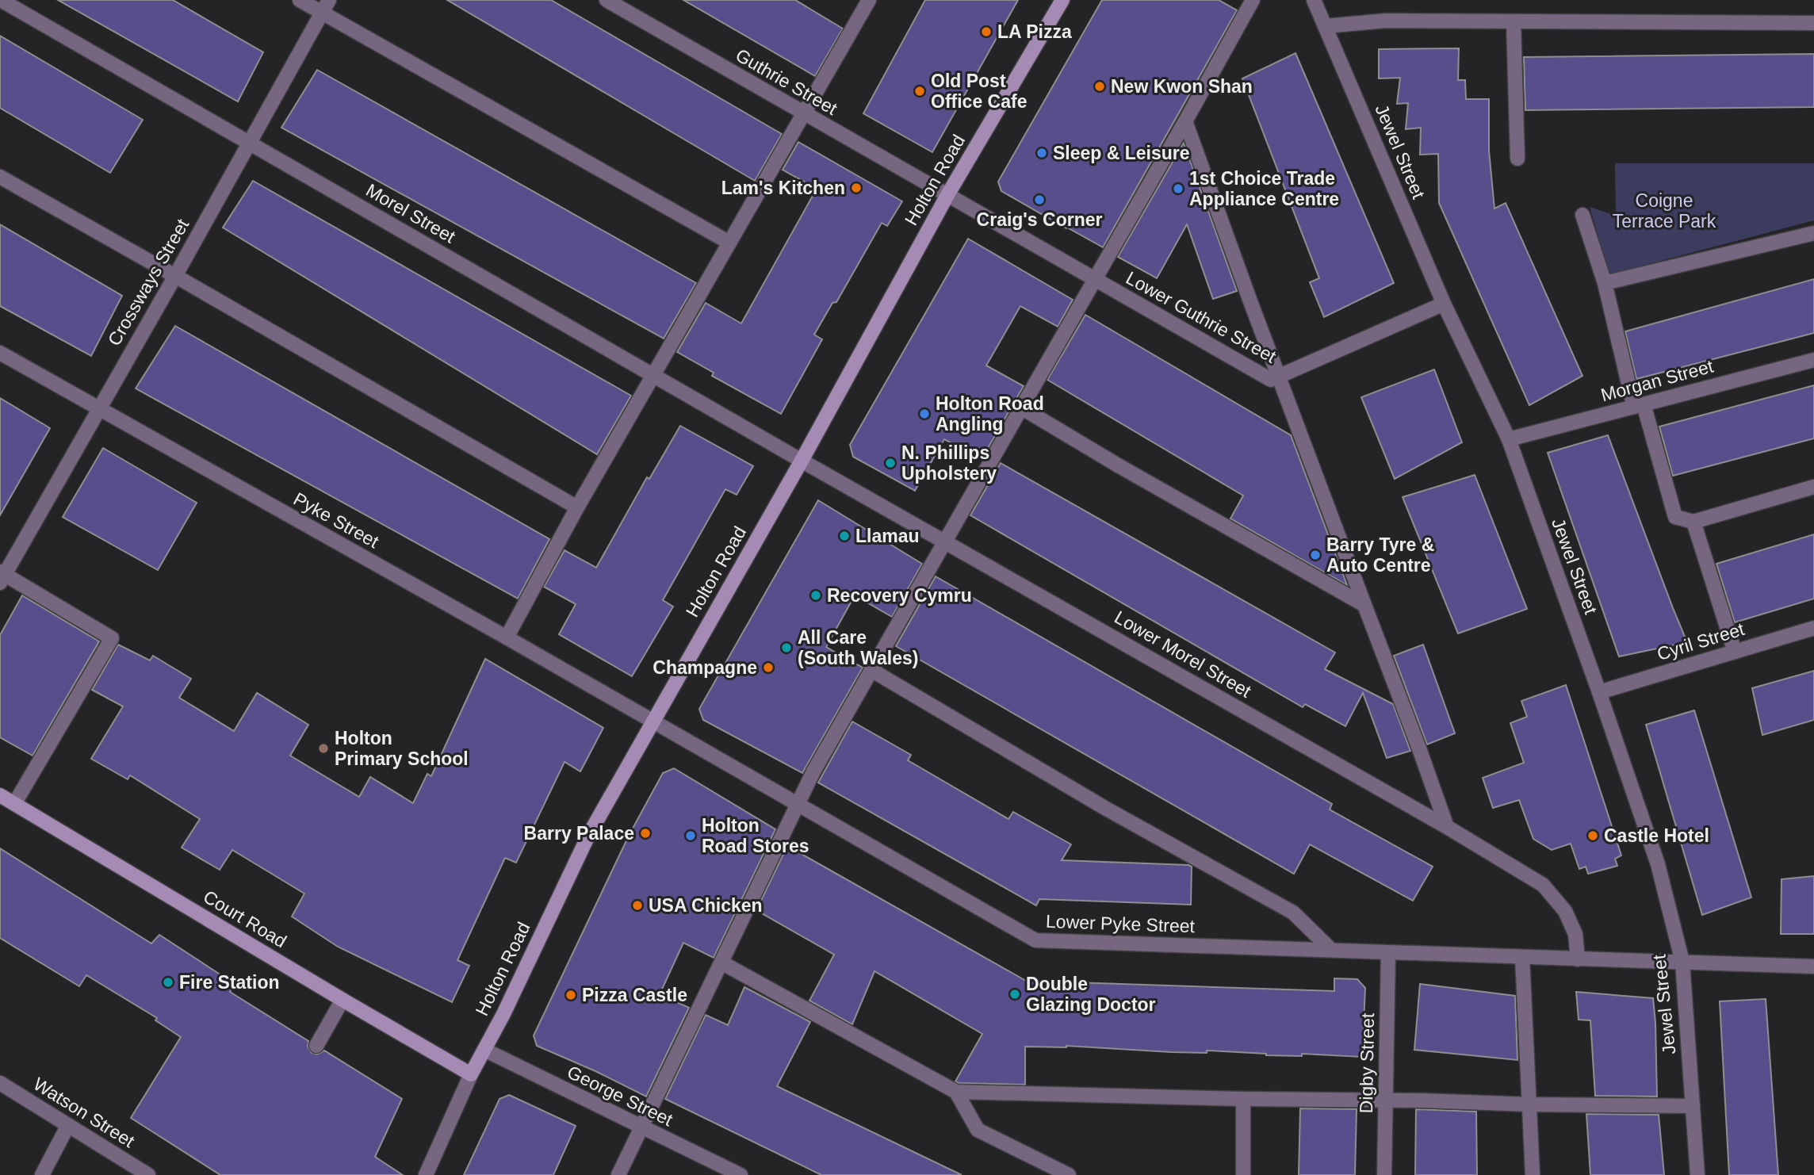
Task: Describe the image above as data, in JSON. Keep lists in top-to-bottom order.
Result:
{
  "streets": {
    "street": [
      "Guthrie Street",
      "Jewel Street",
      "Holton Road",
      "Morel Street",
      "Crossways Street",
      "Lower Guthrie Street",
      "Morgan Street",
      "Pyke Street",
      "Cyril Street",
      "Lower Morel Street",
      "Court Road",
      "Lower Pyke Street",
      "Digby Street",
      "George Street",
      "Watson Street"
    ]
  },
  "crossings": [
    ["Guthrie Street", "Holton Road"],
    ["Guthrie Street", "Lower Guthrie Street"],
    ["Jewel Street", "Lower Guthrie Street"],
    ["Jewel Street", "Morgan Street"],
    ["Jewel Street", "Cyril Street"],
    ["Jewel Street", "Lower Pyke Street"],
    ["Holton Road", "Morel Street"],
    ["Holton Road", "Lower Guthrie Street"],
    ["Holton Road", "Pyke Street"],
    ["Holton Road", "Lower Morel Street"],
    ["Holton Road", "Court Road"],
    ["Holton Road", "Lower Pyke Street"],
    ["Holton Road", "George Street"],
    ["Morel Street", "Crossways Street"],
    ["Morel Street", "Lower Morel Street"],
    ["Crossways Street", "Pyke Street"],
    ["Pyke Street", "Lower Pyke Street"],
    ["Lower Morel Street", "Lower Pyke Street"],
    ["Lower Pyke Street", "Digby Street"]
  ],
  "parks": ["Coigne Terrace Park"],
  "places": [
    "LA Pizza",
    "New Kwon Shan",
    "Old Post Office Cafe",
    "Sleep & Leisure",
    "Lam's Kitchen",
    "1st Choice Trade Appliance Centre",
    "Craig's Corner",
    "Holton Road Angling",
    "N. Phillips Upholstery",
    "Llamau",
    "Barry Tyre & Auto Centre",
    "Recovery Cymru",
    "All Care (South Wales)",
    "Champagne",
    "Holton Primary School",
    "Barry Palace",
    "Holton Road Stores",
    "Castle Hotel",
    "USA Chicken",
    "Fire Station",
    "Double Glazing Doctor",
    "Pizza Castle"
  ]
}
